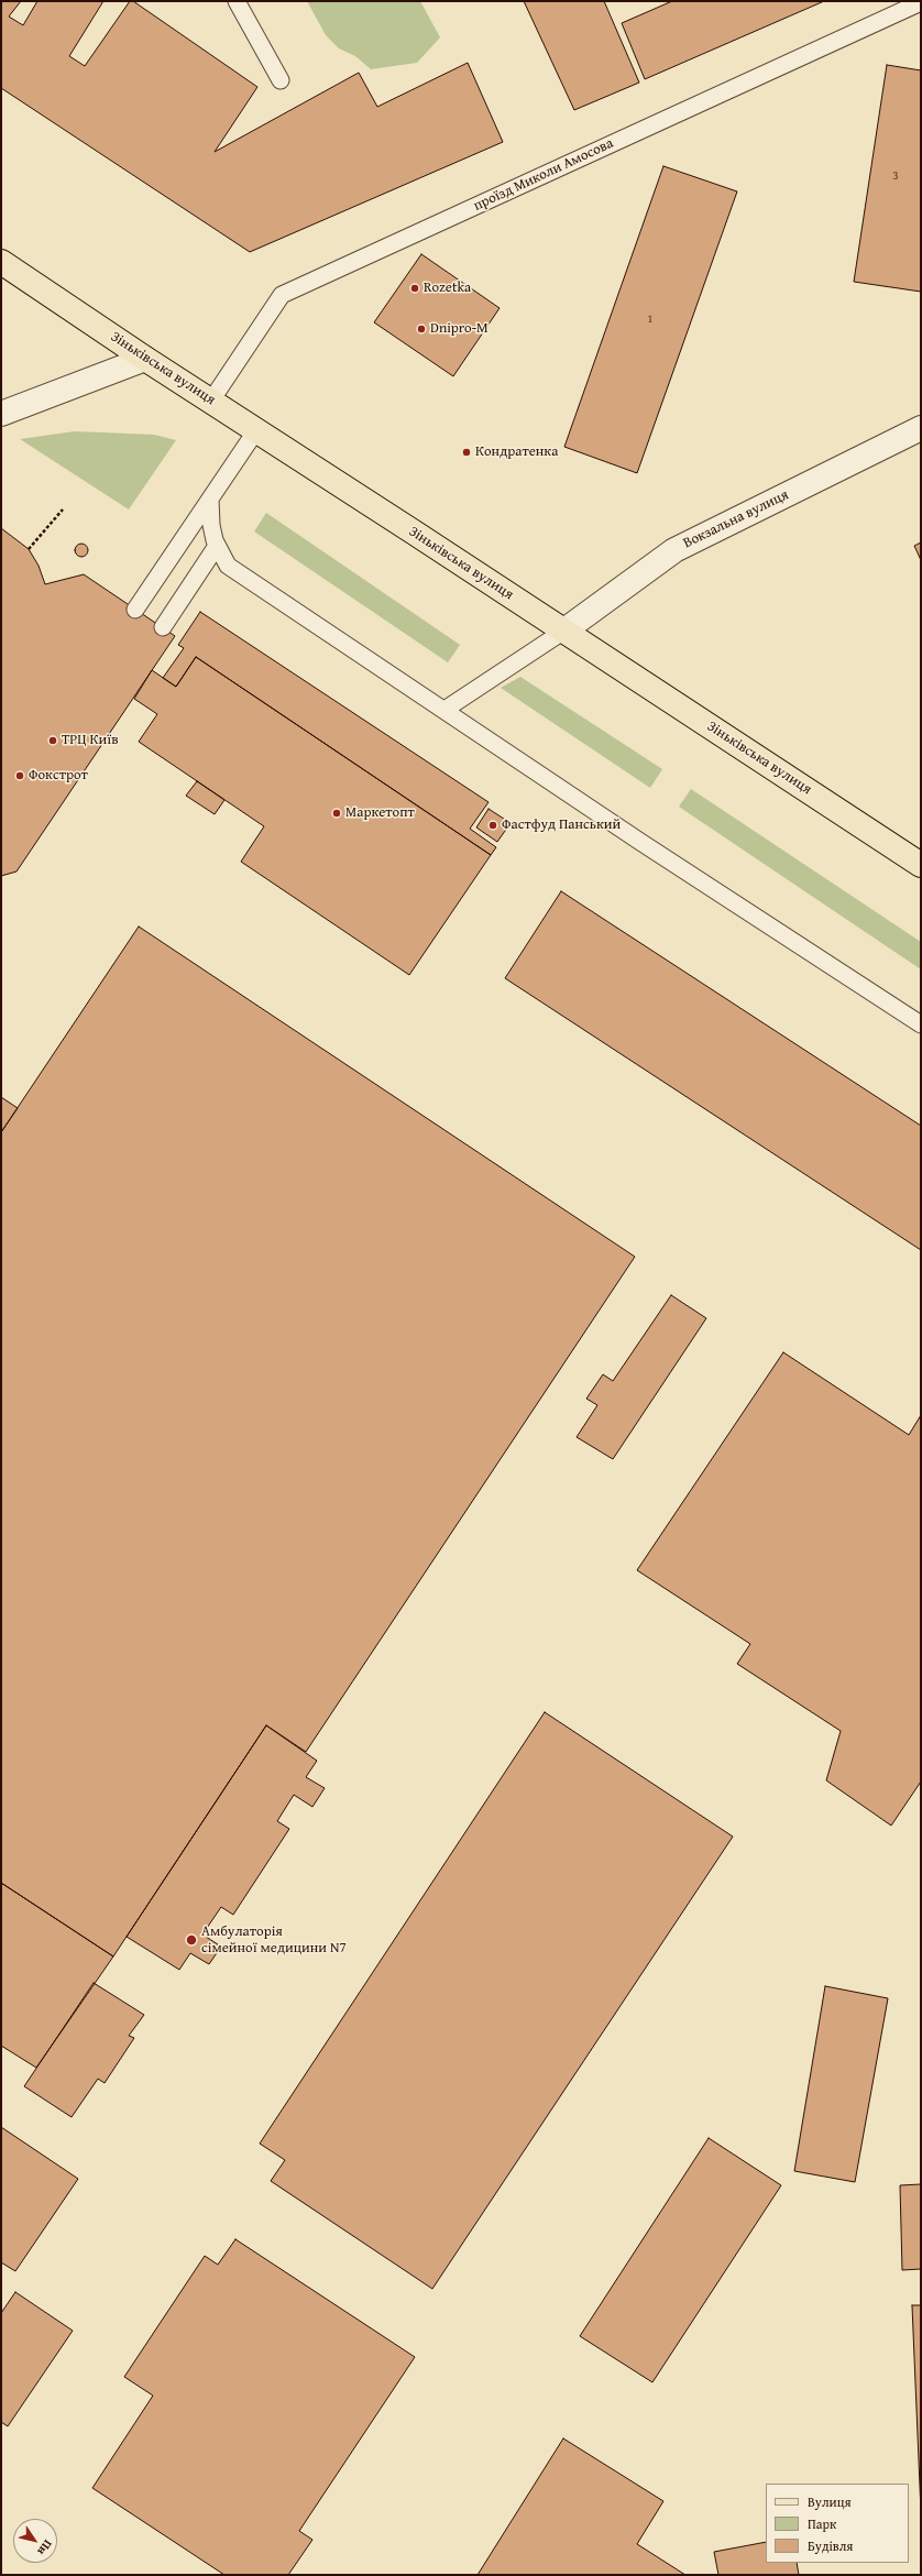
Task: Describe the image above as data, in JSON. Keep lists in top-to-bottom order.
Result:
{
  "streets": {
    "main road": ["Зіньківська вулиця"],
    "street": ["Вокзальна вулиця"],
    "lane": ["проїзд Миколи Амосова"]
  },
  "crossings": [
    ["проїзд Миколи Амосова", "Зіньківська вулиця"],
    ["Зіньківська вулиця", "Вокзальна вулиця"]
  ],
  "places": [
    "Rozetka",
    "Dnipro-M",
    "Кондратенка",
    "ТРЦ Київ",
    "Фокстрот",
    "Маркетопт",
    "Фастфуд Панський",
    "Амбулаторія сімейної медицини N7"
  ],
  "house_numbers": ["3", "1"],
  "legend": ["Вулиця", "Парк", "Будівля"],
  "north": "bottom right"
}
